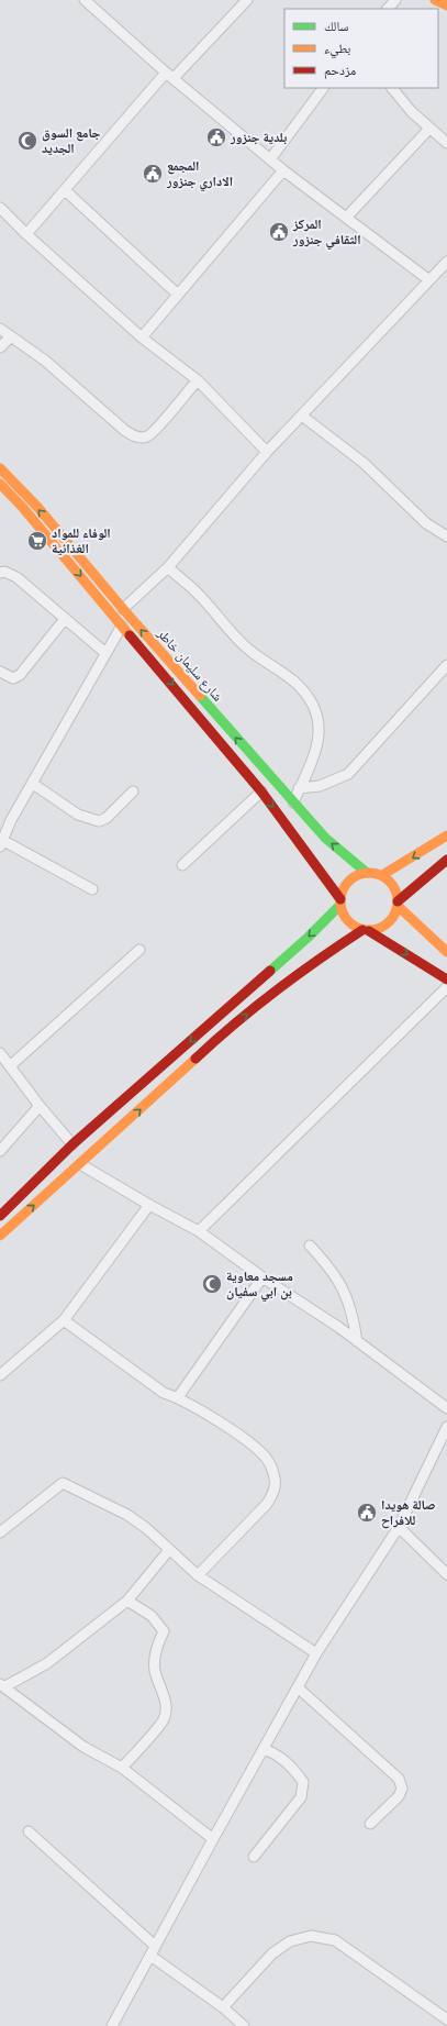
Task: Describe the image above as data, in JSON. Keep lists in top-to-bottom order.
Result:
{
  "streets": {
    "main road": ["شارع سليمان خاطر"]
  },
  "places": {
    "public building": [
      "بلدية جنزور",
      "المجمع الاداري جنزور",
      "المركز الثقافي جنزور",
      "صالة هويدا للافراح"
    ],
    "mosque": ["جامع السوق الجديد", "مسجد معاوية بن ابي سفيان"],
    "supermarket": ["الوفاء للمواد الغذائية"]
  },
  "legend": ["سالك", "بطيء", "مزدحم"]
}
